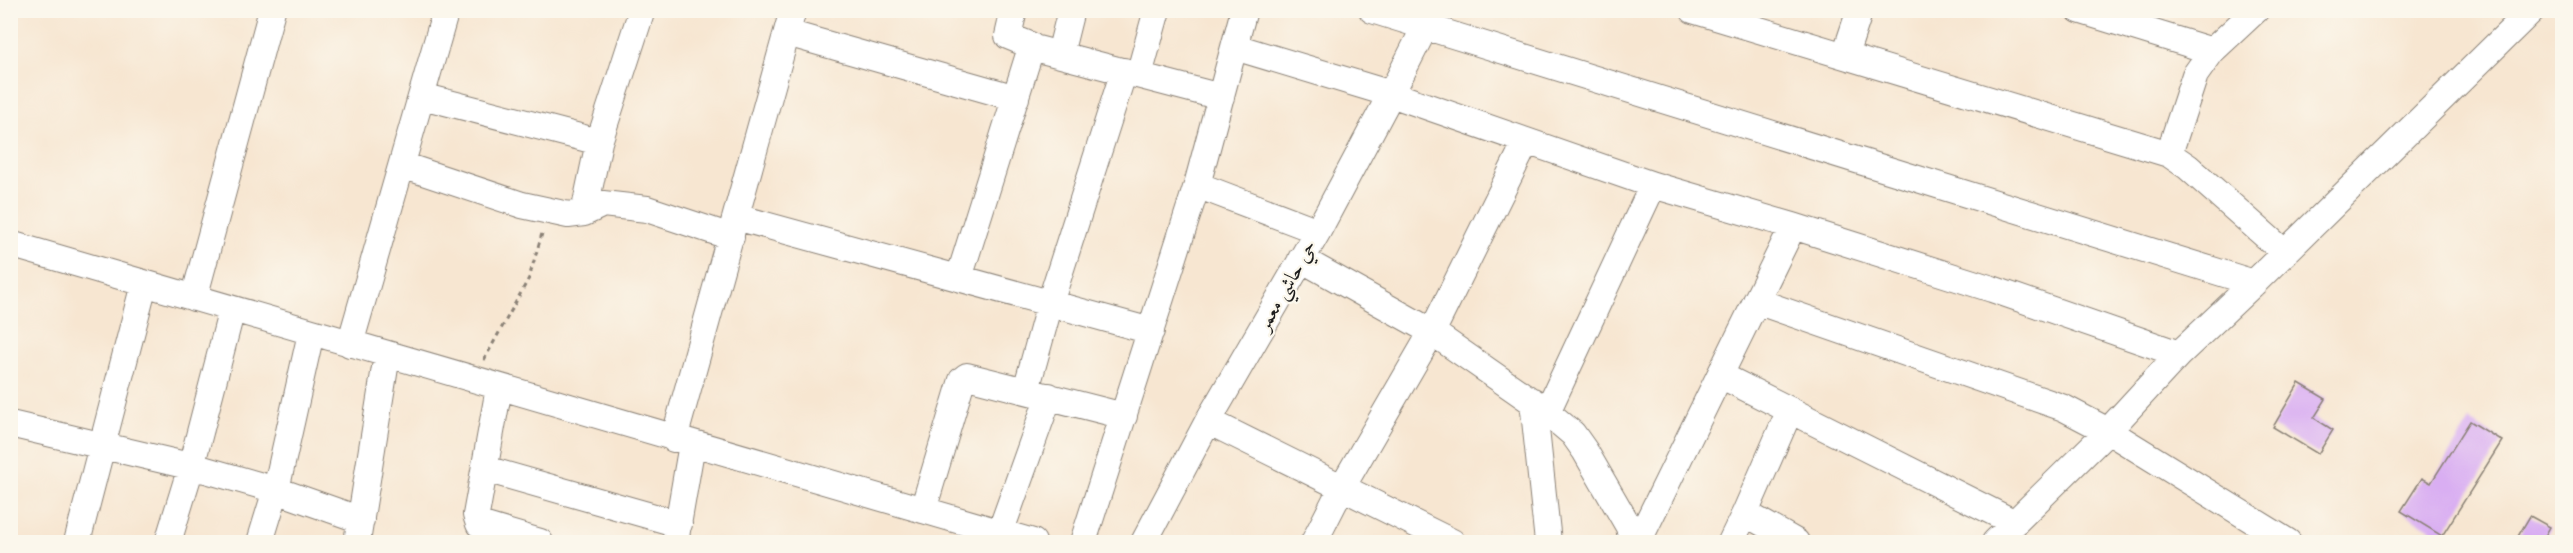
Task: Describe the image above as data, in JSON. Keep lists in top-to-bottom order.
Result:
{
  "streets": {
    "street": ["حي حاشي معمر"]
  }
}
